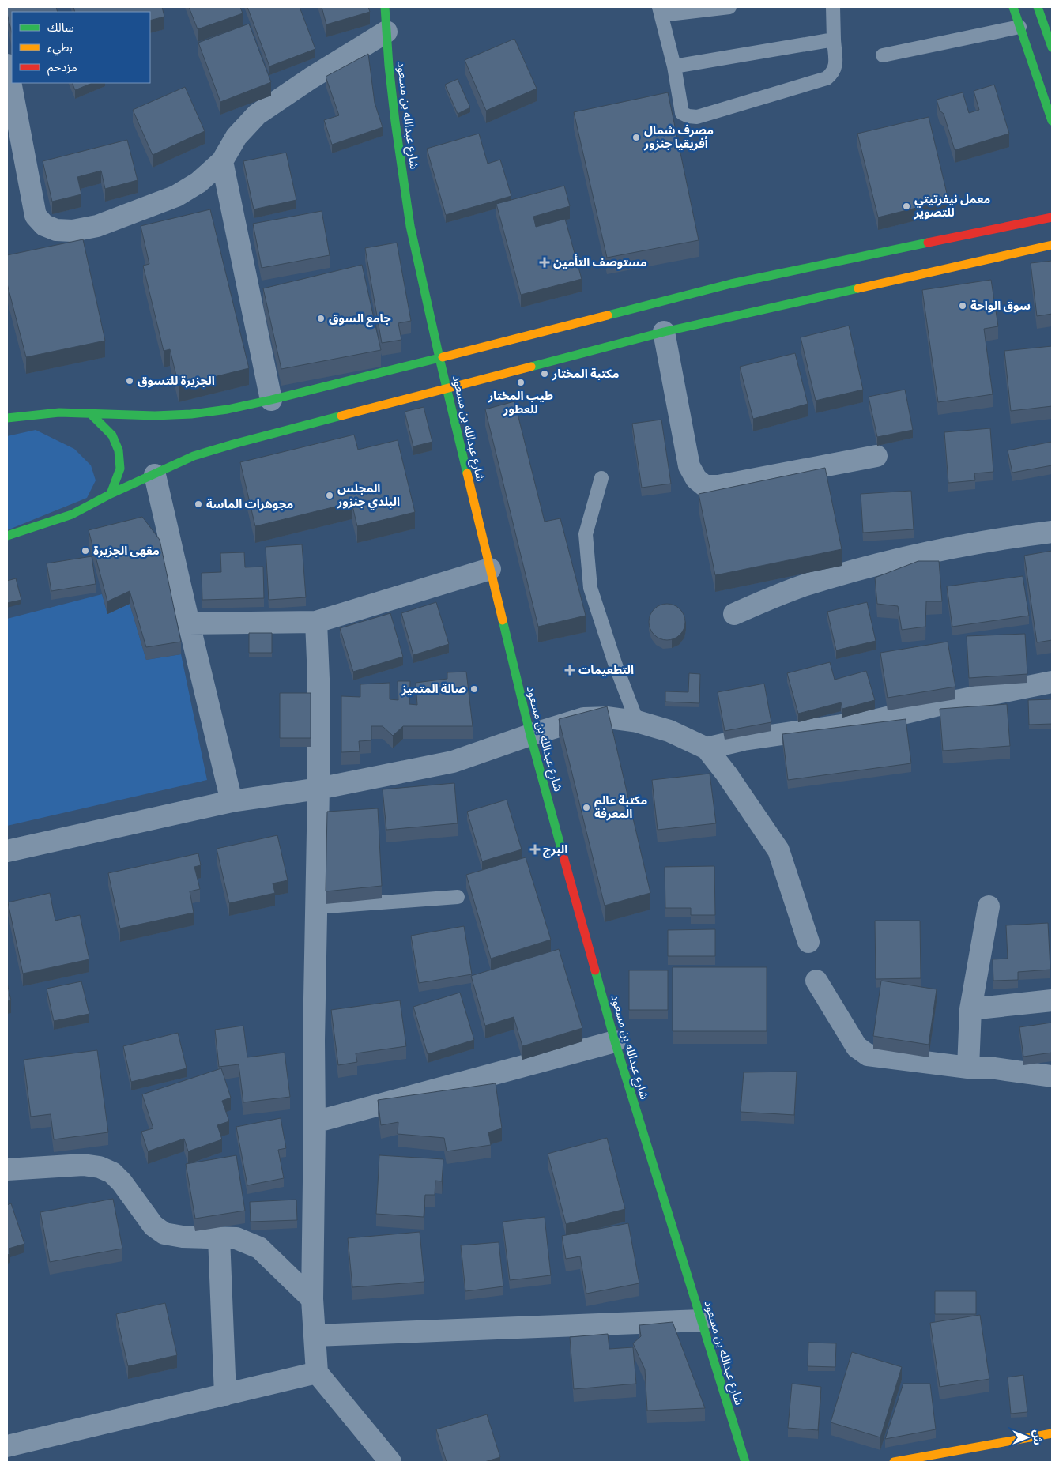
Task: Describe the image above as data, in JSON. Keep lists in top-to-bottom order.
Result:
{
  "streets": {
    "main road": ["شارع عبدالله بن مسعود"]
  },
  "places": {
    "other": [
      "مصرف شمال أفريقيا جنزور",
      "معمل نيفرتيتي للتصوير",
      "سوق الواحة",
      "جامع السوق",
      "مكتبة المختار",
      "الجزيرة للتسوق",
      "طيب المختار للعطور",
      "المجلس البلدي جنزور",
      "مجوهرات الماسة",
      "مقهى الجزيرة",
      "صالة المتميز",
      "مكتبة عالم المعرفة"
    ],
    "health": ["مستوصف التأمين", "التطعيمات", "البرج"]
  },
  "legend": ["سالك", "بطيء", "مزدحم"],
  "north": "right"
}
